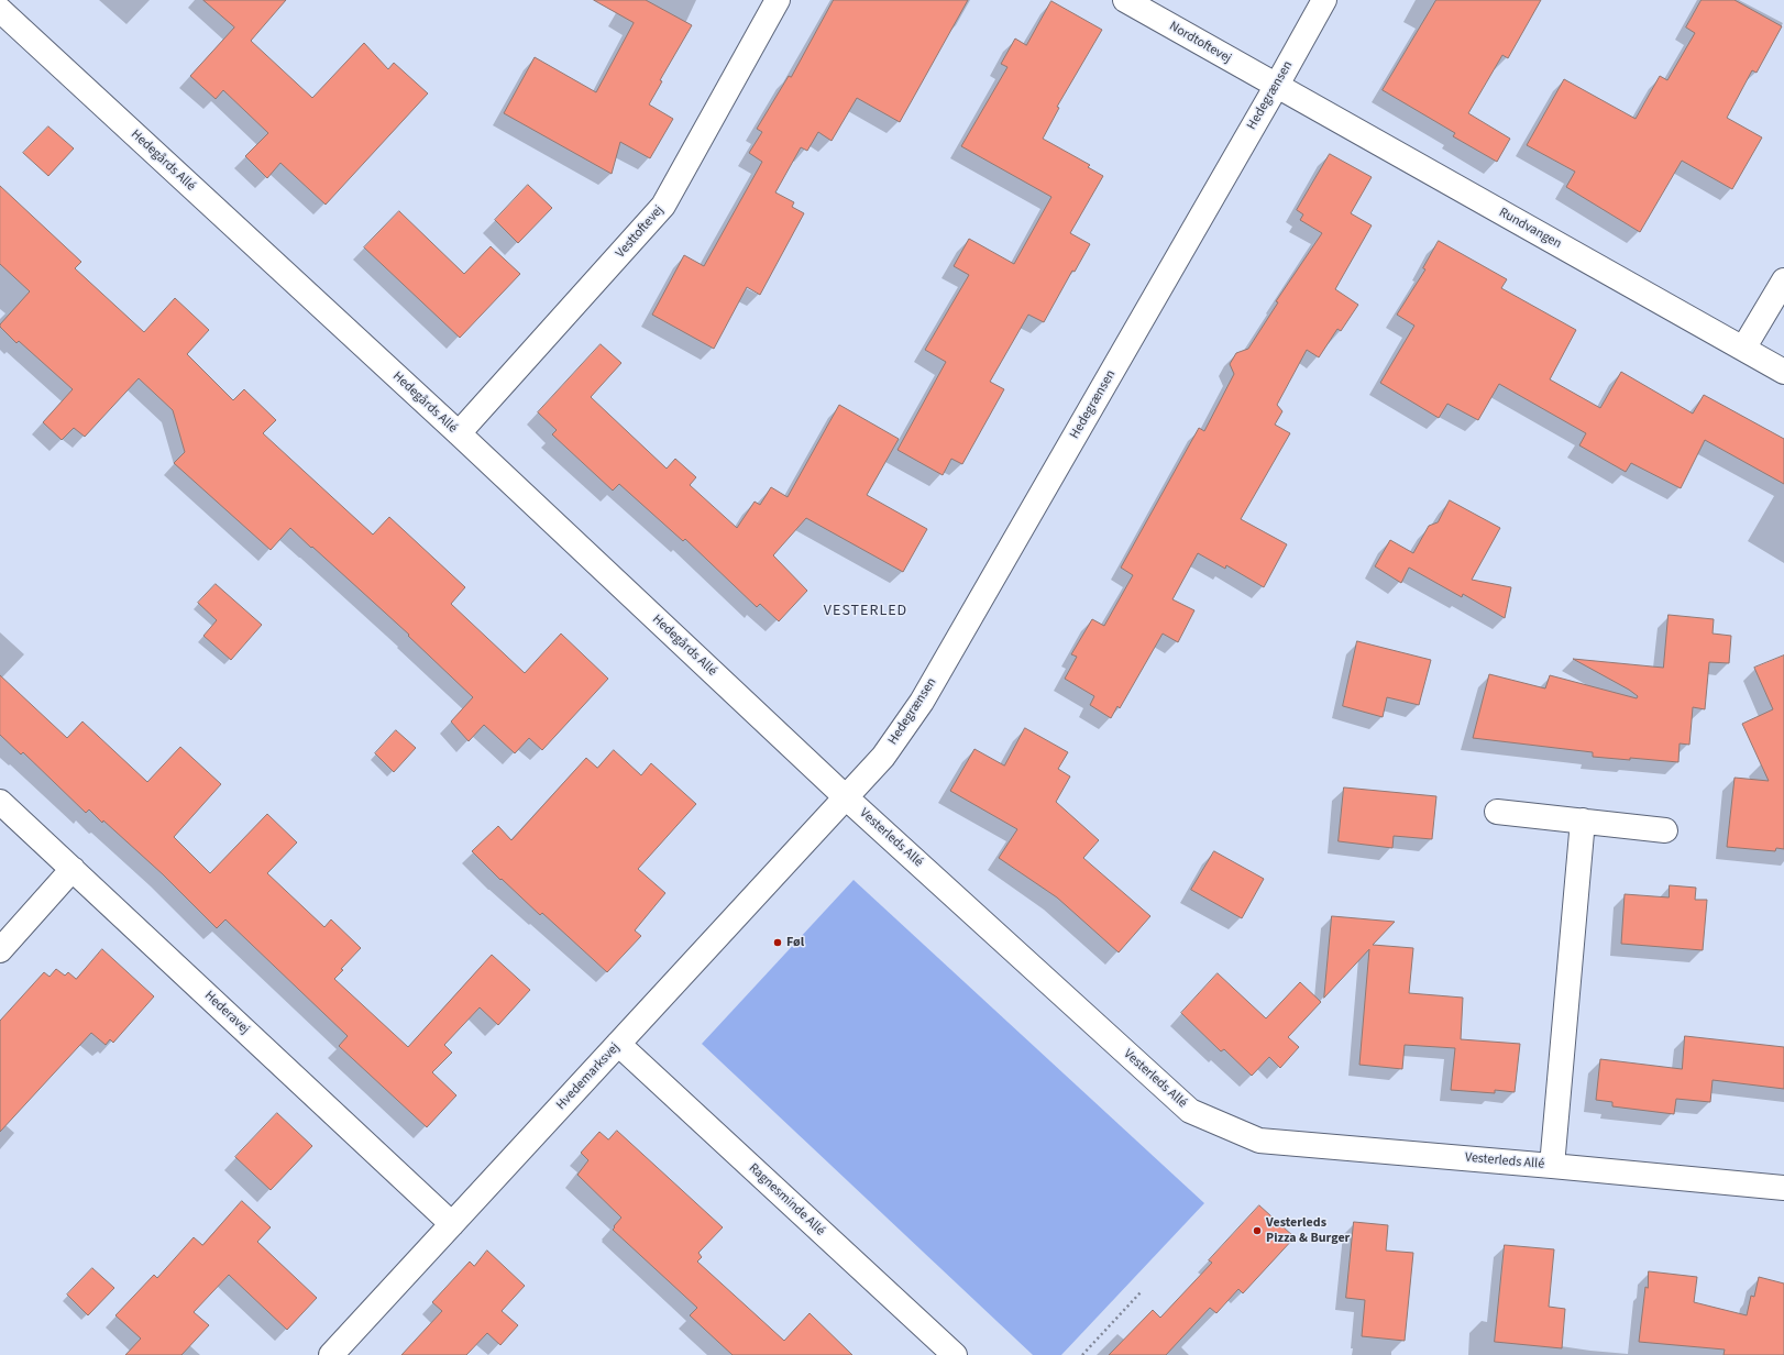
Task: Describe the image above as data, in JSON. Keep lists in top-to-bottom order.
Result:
{
  "streets": {
    "street": [
      "Nordtoftevej",
      "Hedegrænsen",
      "Hedegårds Allé",
      "Rundvangen",
      "Vesttoftevej",
      "Vesterleds Allé",
      "Hederavej",
      "Hvedemarksvej",
      "Ragnesminde Allé"
    ]
  },
  "crossings": [
    ["Nordtoftevej", "Hedegrænsen"],
    ["Nordtoftevej", "Rundvangen"],
    ["Hedegrænsen", "Hedegårds Allé"],
    ["Hedegrænsen", "Rundvangen"],
    ["Hedegrænsen", "Vesterleds Allé"],
    ["Hedegrænsen", "Hvedemarksvej"],
    ["Hedegårds Allé", "Vesttoftevej"],
    ["Hedegårds Allé", "Vesterleds Allé"],
    ["Hedegårds Allé", "Hvedemarksvej"],
    ["Vesterleds Allé", "Hvedemarksvej"],
    ["Hederavej", "Hvedemarksvej"],
    ["Hvedemarksvej", "Ragnesminde Allé"]
  ],
  "districts": ["VESTERLED"],
  "places": ["Føl", "Vesterleds Pizza & Burger"]
}
